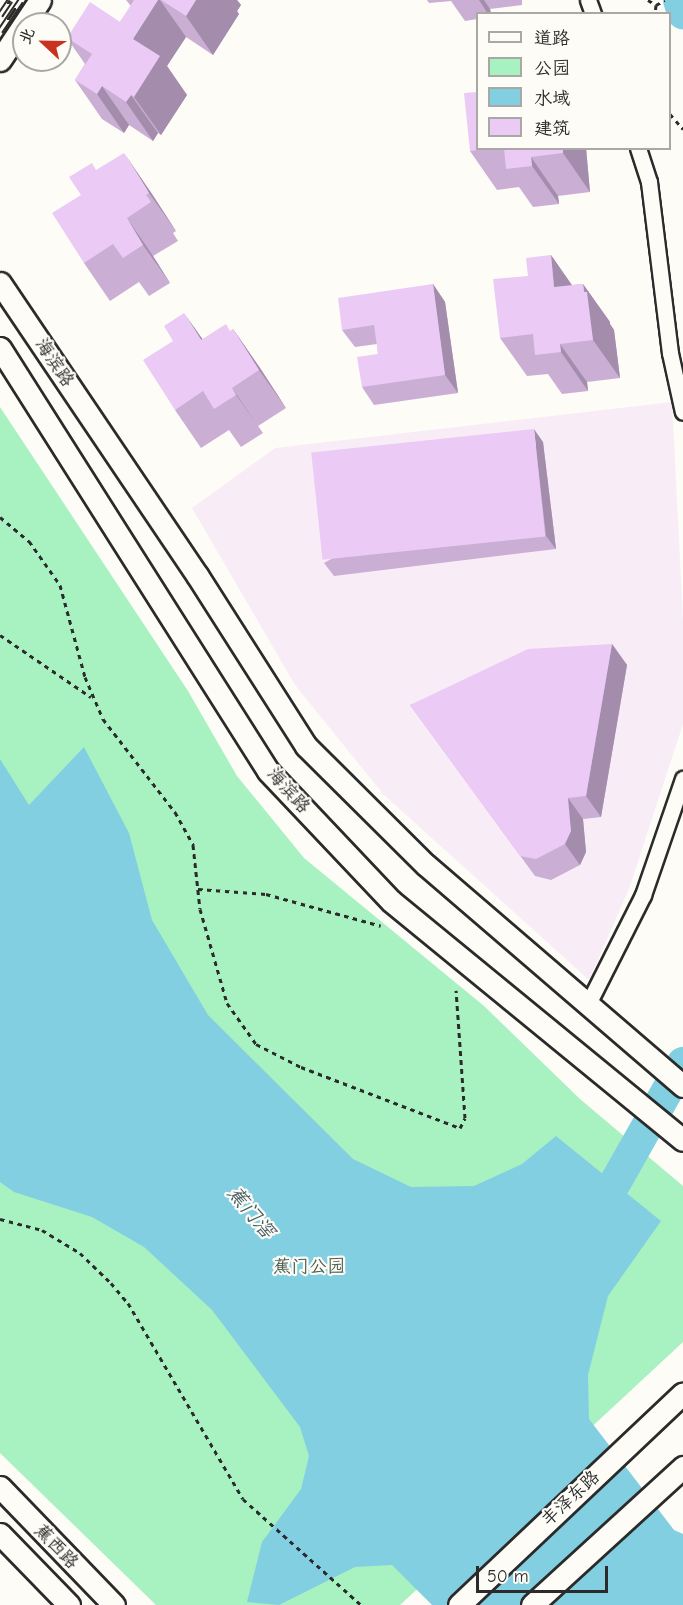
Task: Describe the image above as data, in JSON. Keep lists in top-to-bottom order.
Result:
{
  "streets": {
    "street": ["海滨路", "丰泽东路", "蕉西路"]
  },
  "water": ["蕉门滘"],
  "parks": ["蕉门公园"],
  "legend": [
    "道路",
    "公园",
    "水域",
    "建筑"
  ],
  "scale_bar": "50 m",
  "north": "left"
}
